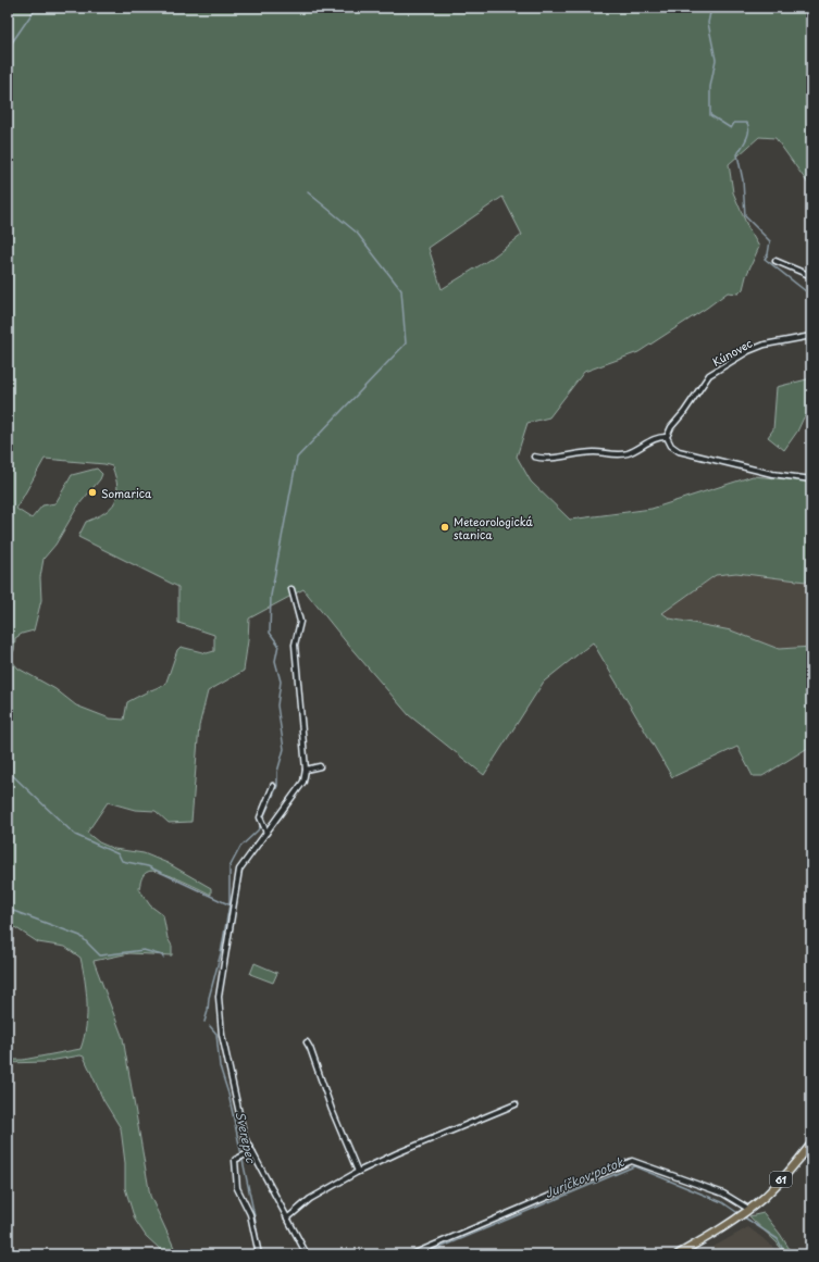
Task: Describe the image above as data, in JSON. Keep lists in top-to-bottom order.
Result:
{
  "streets": {
    "main road": ["61"],
    "street": ["Kúnovec"]
  },
  "water": ["Sverepec", "Juríčkov potok"],
  "places": ["Somarica", "Meteorologická stanica"]
}
